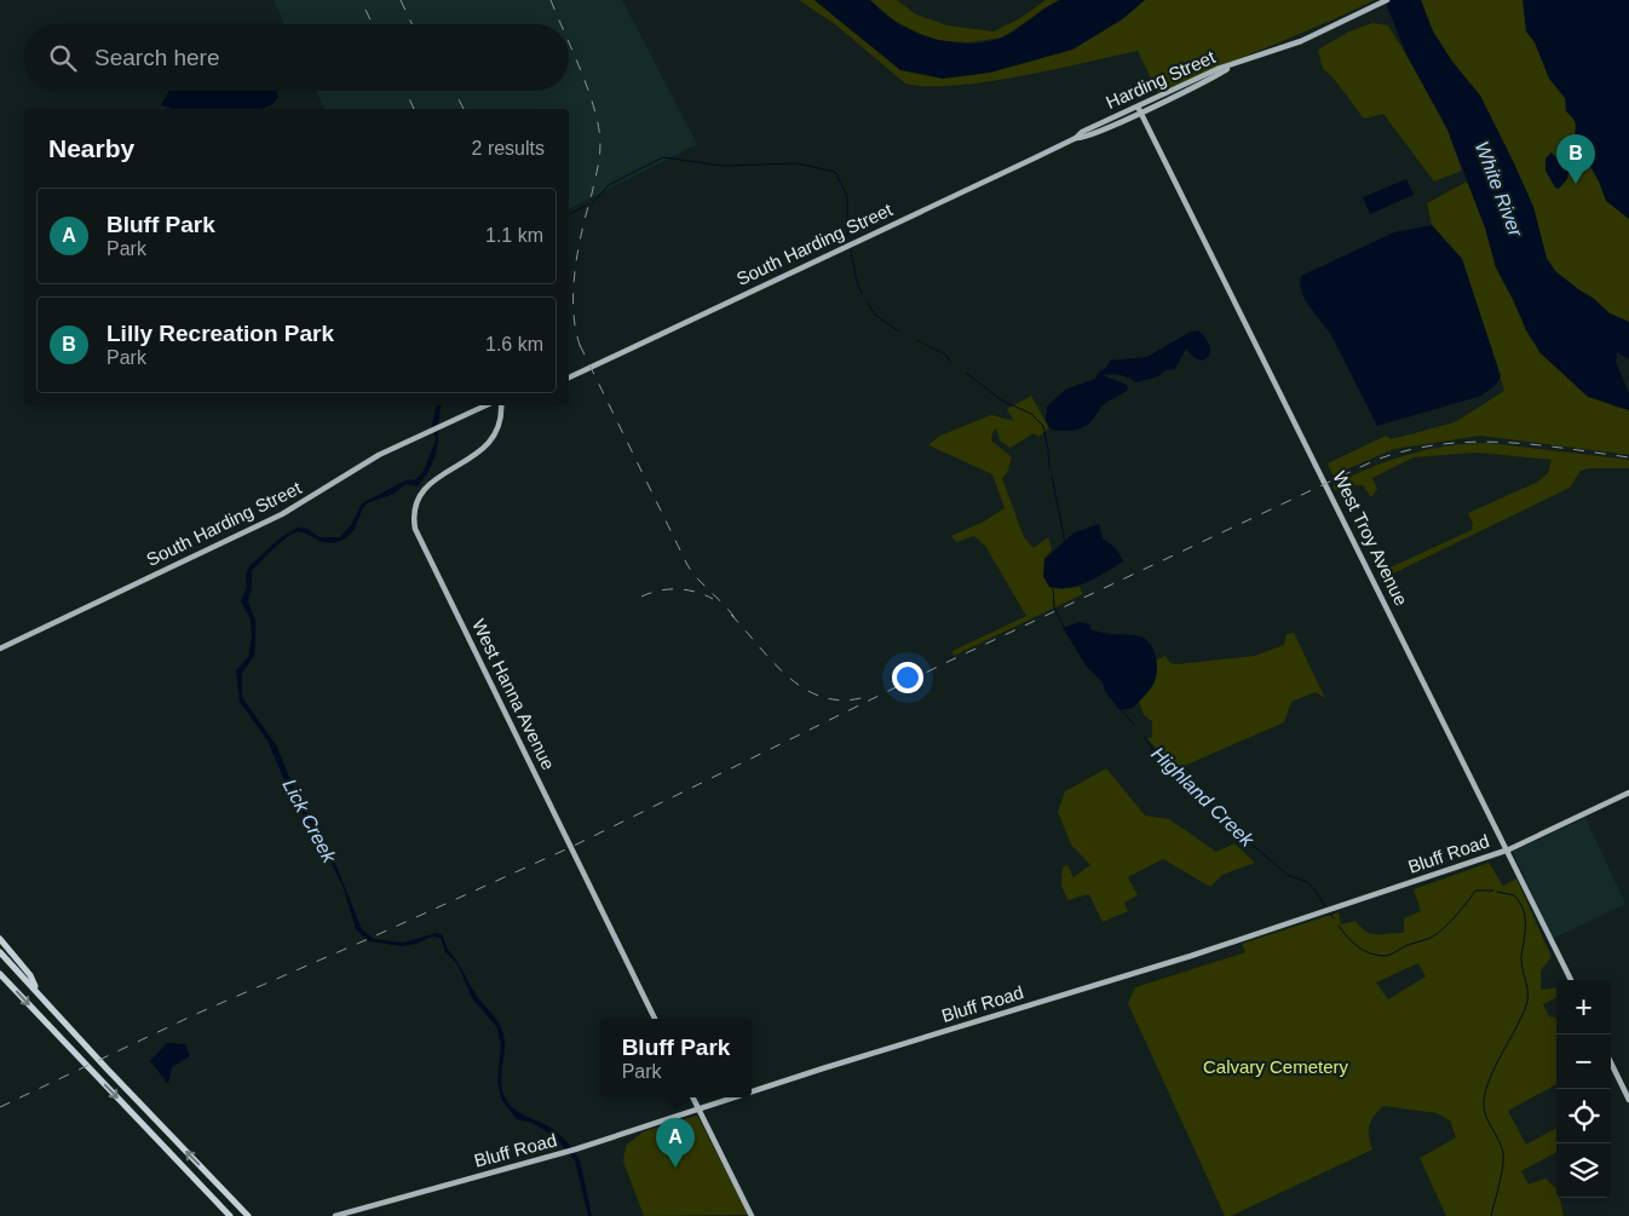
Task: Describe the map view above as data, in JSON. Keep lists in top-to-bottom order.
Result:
{
  "streets": {
    "main road": [
      "Harding Street",
      "South Harding Street",
      "West Troy Avenue",
      "West Hanna Avenue",
      "Bluff Road"
    ]
  },
  "crossings": [
    ["Harding Street", "South Harding Street"],
    ["Harding Street", "West Troy Avenue"],
    ["West Troy Avenue", "Bluff Road"]
  ],
  "water": ["White River", "Highland Creek", "Lick Creek"],
  "parks": ["Calvary Cemetery"],
  "page": {
    "search": "Search here",
    "heading": ["Nearby", "2 results"],
    "pins": ["B", "A"],
    "list": [
      {
        "mark": "A",
        "name": "Bluff Park",
        "note": "Park",
        "value": "1.1 km"
      },
      {
        "mark": "B",
        "name": "Lilly Recreation Park",
        "note": "Park",
        "value": "1.6 km"
      }
    ],
    "map_buttons": ["+", "−"],
    "popup": ["Bluff Park", "Park"]
  }
}
